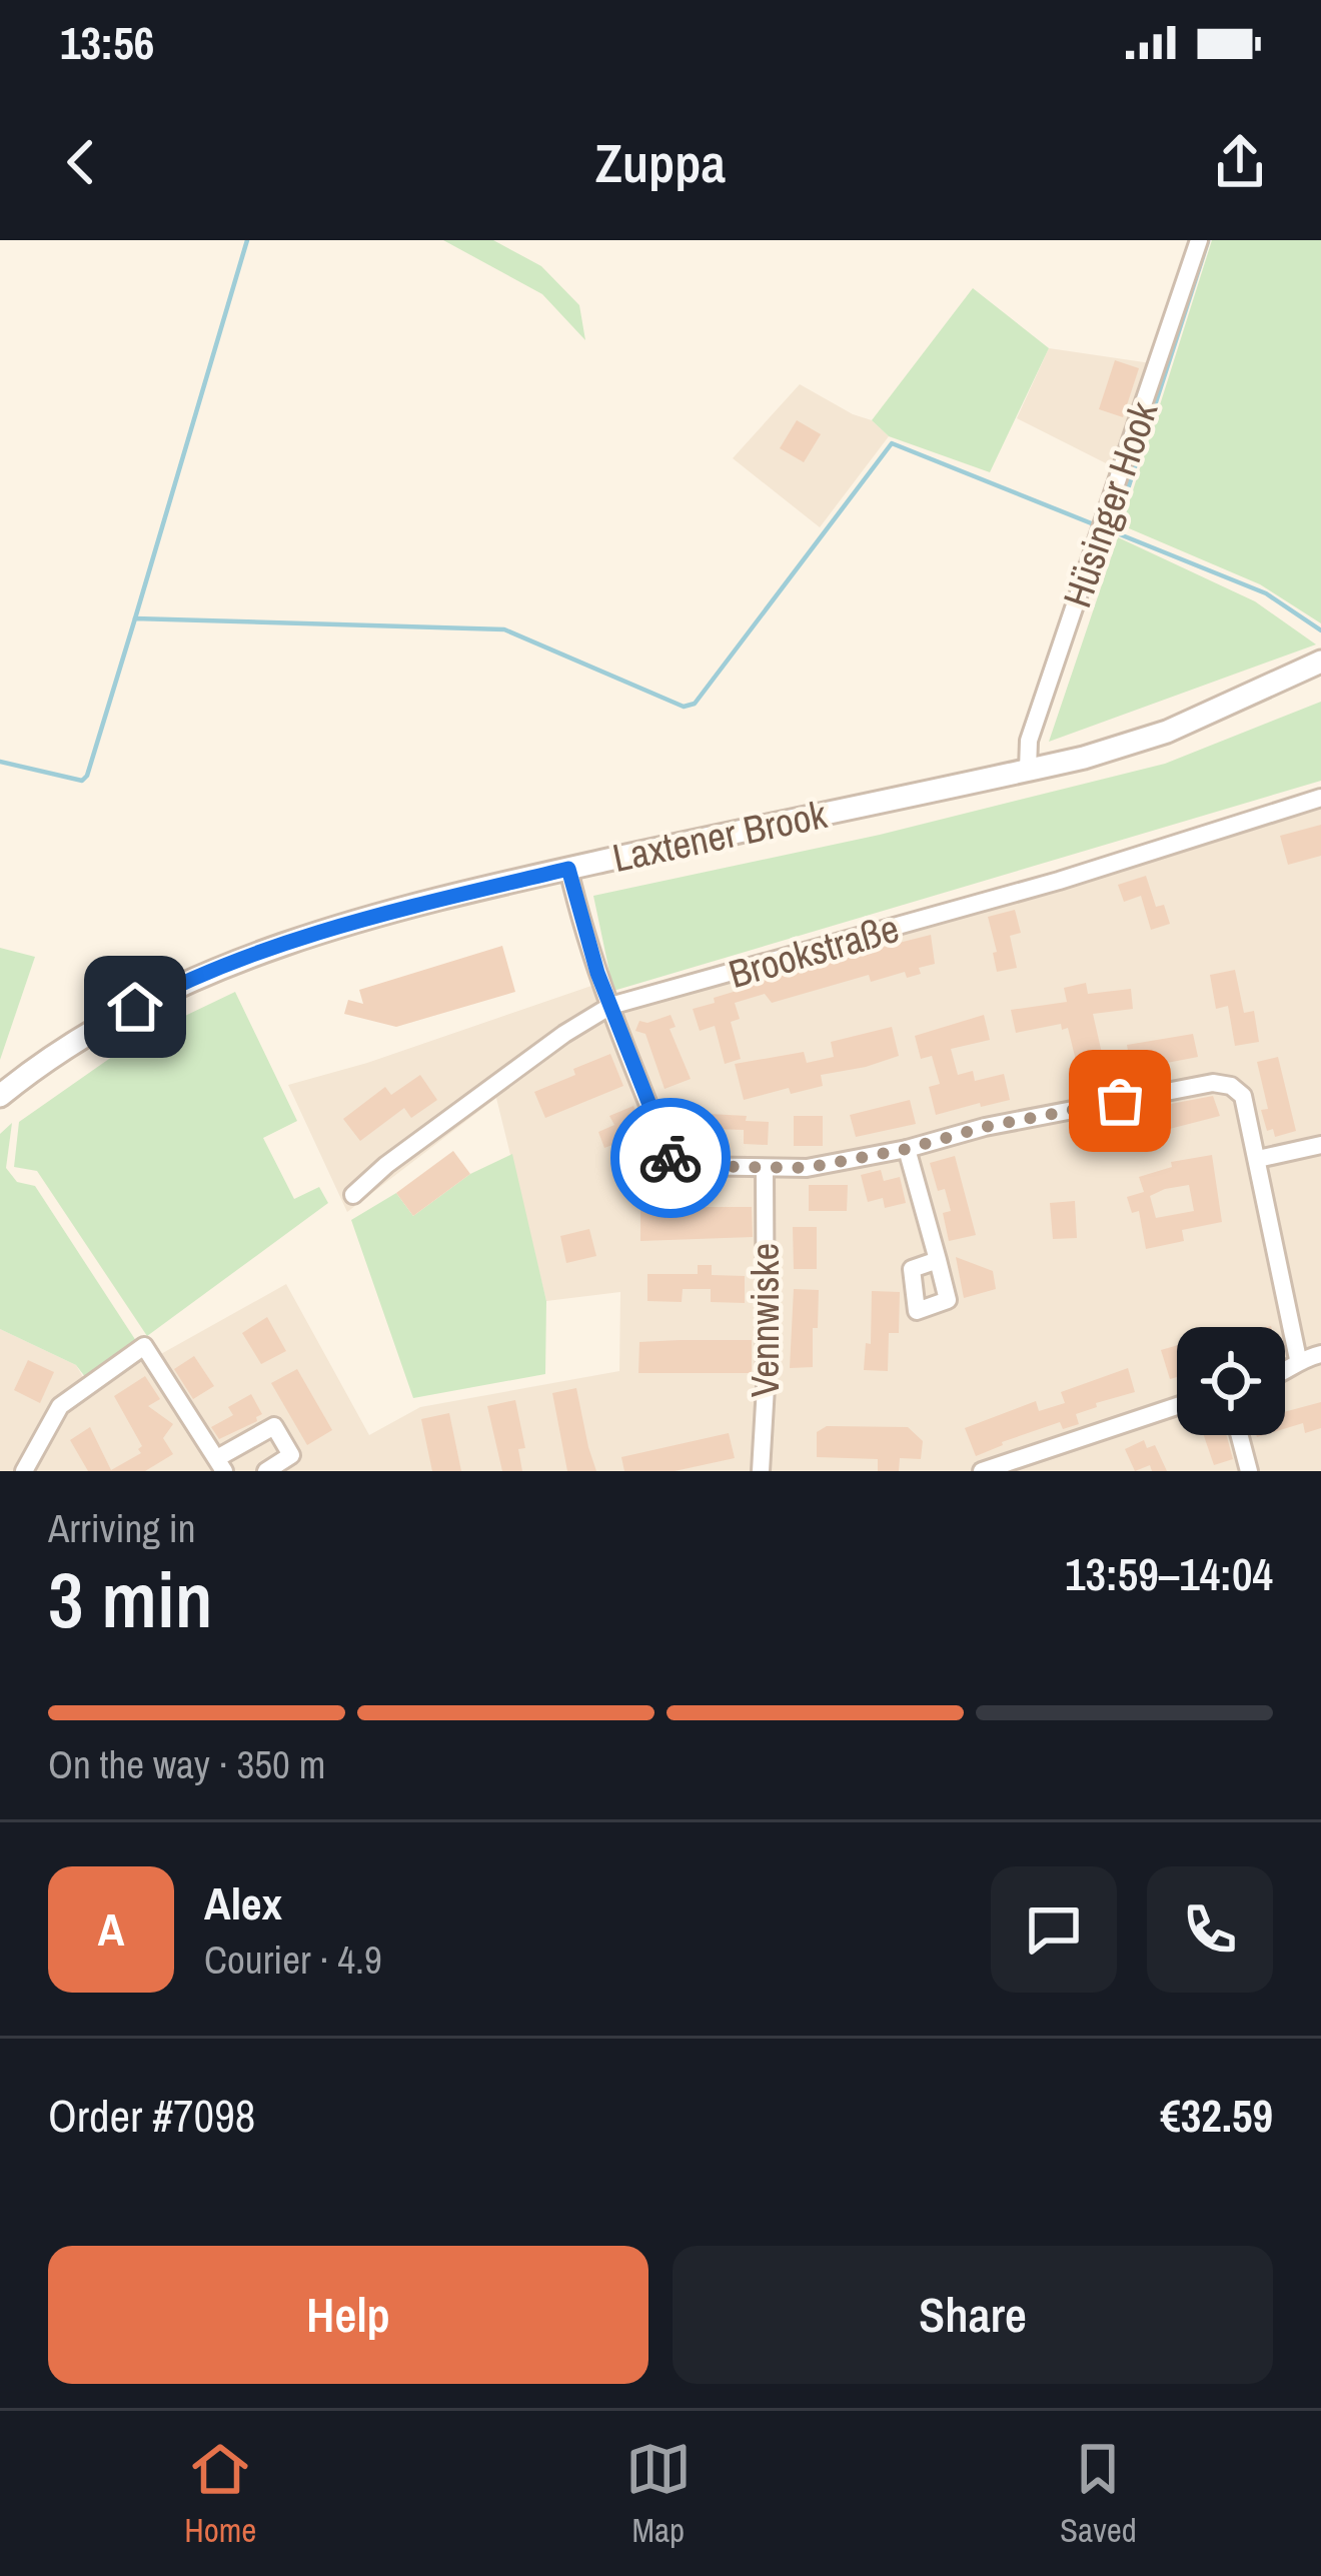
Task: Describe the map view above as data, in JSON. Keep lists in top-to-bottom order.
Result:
{
  "streets": {
    "street": [
      "Hüsinger Hook",
      "Laxtener Brook",
      "Brookstraße",
      "Vennwiske"
    ]
  },
  "crossings": [
    ["Hüsinger Hook", "Laxtener Brook"]
  ],
  "page": {
    "status": "13:56",
    "header": "Zuppa",
    "heading": ["3 min", "Arriving in", "13:59–14:04"],
    "panel": [
      "Alex",
      "Courier · 4.9",
      "Order #7098",
      "€32.59"
    ],
    "bar": "On the way · 350 m",
    "round": "A",
    "buttons": ["Help", "Share"],
    "tabs": ["Home", "Map", "Saved"]
  }
}
